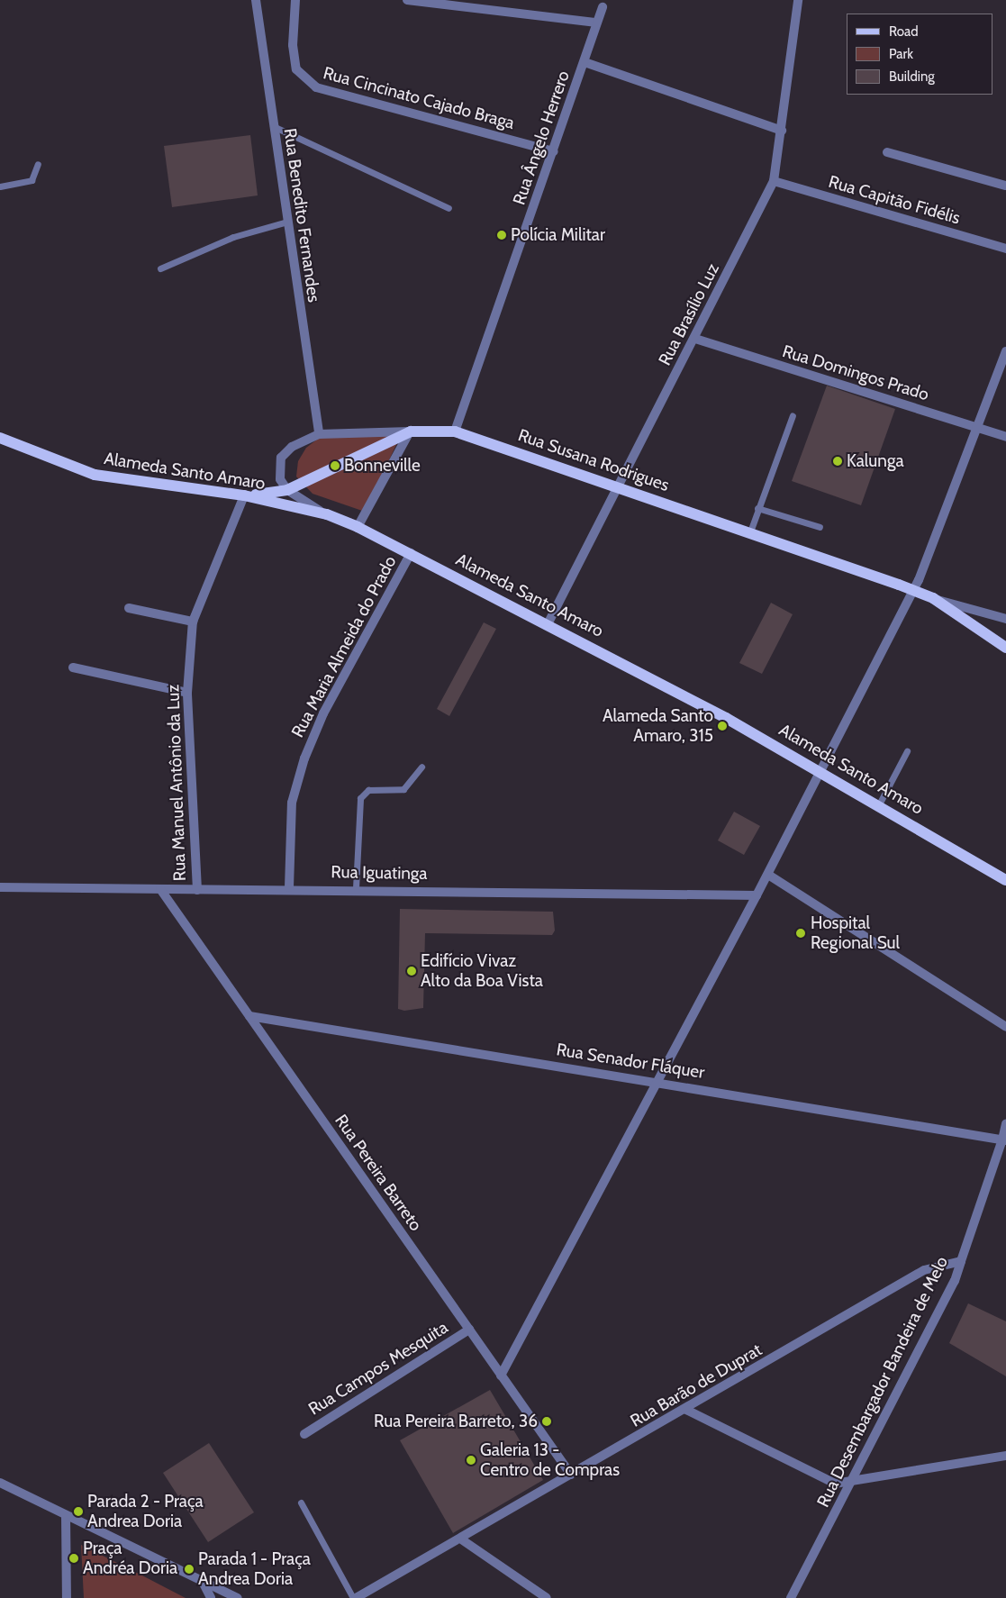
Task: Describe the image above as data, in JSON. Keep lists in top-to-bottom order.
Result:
{
  "streets": {
    "main road": ["Rua Susana Rodrigues", "Alameda Santo Amaro"],
    "street": [
      "Rua Cincinato Cajado Braga",
      "Rua Ângelo Herrero",
      "Rua Capitão Fidélis",
      "Rua Benedito Fernandes",
      "Rua Brasílio Luz",
      "Rua Domingos Prado",
      "Rua Maria Almeida do Prado",
      "Rua Manuel Antônio da Luz",
      "Rua Iguatinga",
      "Rua Senador Fláquer",
      "Rua Pereira Barreto",
      "Rua Campos Mesquita",
      "Rua Desembargador Bandeira de Melo",
      "Rua Barão de Duprat"
    ]
  },
  "crossings": [
    ["Rua Cincinato Cajado Braga", "Rua Ângelo Herrero"],
    ["Rua Ângelo Herrero", "Rua Susana Rodrigues"],
    ["Rua Capitão Fidélis", "Rua Brasílio Luz"],
    ["Rua Brasílio Luz", "Rua Domingos Prado"],
    ["Rua Brasílio Luz", "Rua Susana Rodrigues"],
    ["Rua Brasílio Luz", "Alameda Santo Amaro"],
    ["Rua Susana Rodrigues", "Alameda Santo Amaro"],
    ["Rua Susana Rodrigues", "Rua Manuel Antônio da Luz"],
    ["Alameda Santo Amaro", "Rua Maria Almeida do Prado"],
    ["Alameda Santo Amaro", "Rua Manuel Antônio da Luz"],
    ["Rua Maria Almeida do Prado", "Rua Iguatinga"],
    ["Rua Manuel Antônio da Luz", "Rua Iguatinga"],
    ["Rua Iguatinga", "Rua Pereira Barreto"],
    ["Rua Senador Fláquer", "Rua Pereira Barreto"],
    ["Rua Senador Fláquer", "Rua Desembargador Bandeira de Melo"],
    ["Rua Pereira Barreto", "Rua Campos Mesquita"],
    ["Rua Pereira Barreto", "Rua Barão de Duprat"],
    ["Rua Desembargador Bandeira de Melo", "Rua Barão de Duprat"]
  ],
  "places": [
    "Polícia Militar",
    "Kalunga",
    "Bonneville",
    "Alameda Santo Amaro, 315",
    "Hospital Regional Sul",
    "Edifício Vivaz Alto da Boa Vista",
    "Rua Pereira Barreto, 36",
    "Galeria 13 - Centro de Compras",
    "Parada 2 - Praça Andrea Doria",
    "Praça Andréa Doria",
    "Parada 1 - Praça Andrea Doria"
  ],
  "legend": ["Road", "Park", "Building"]
}
